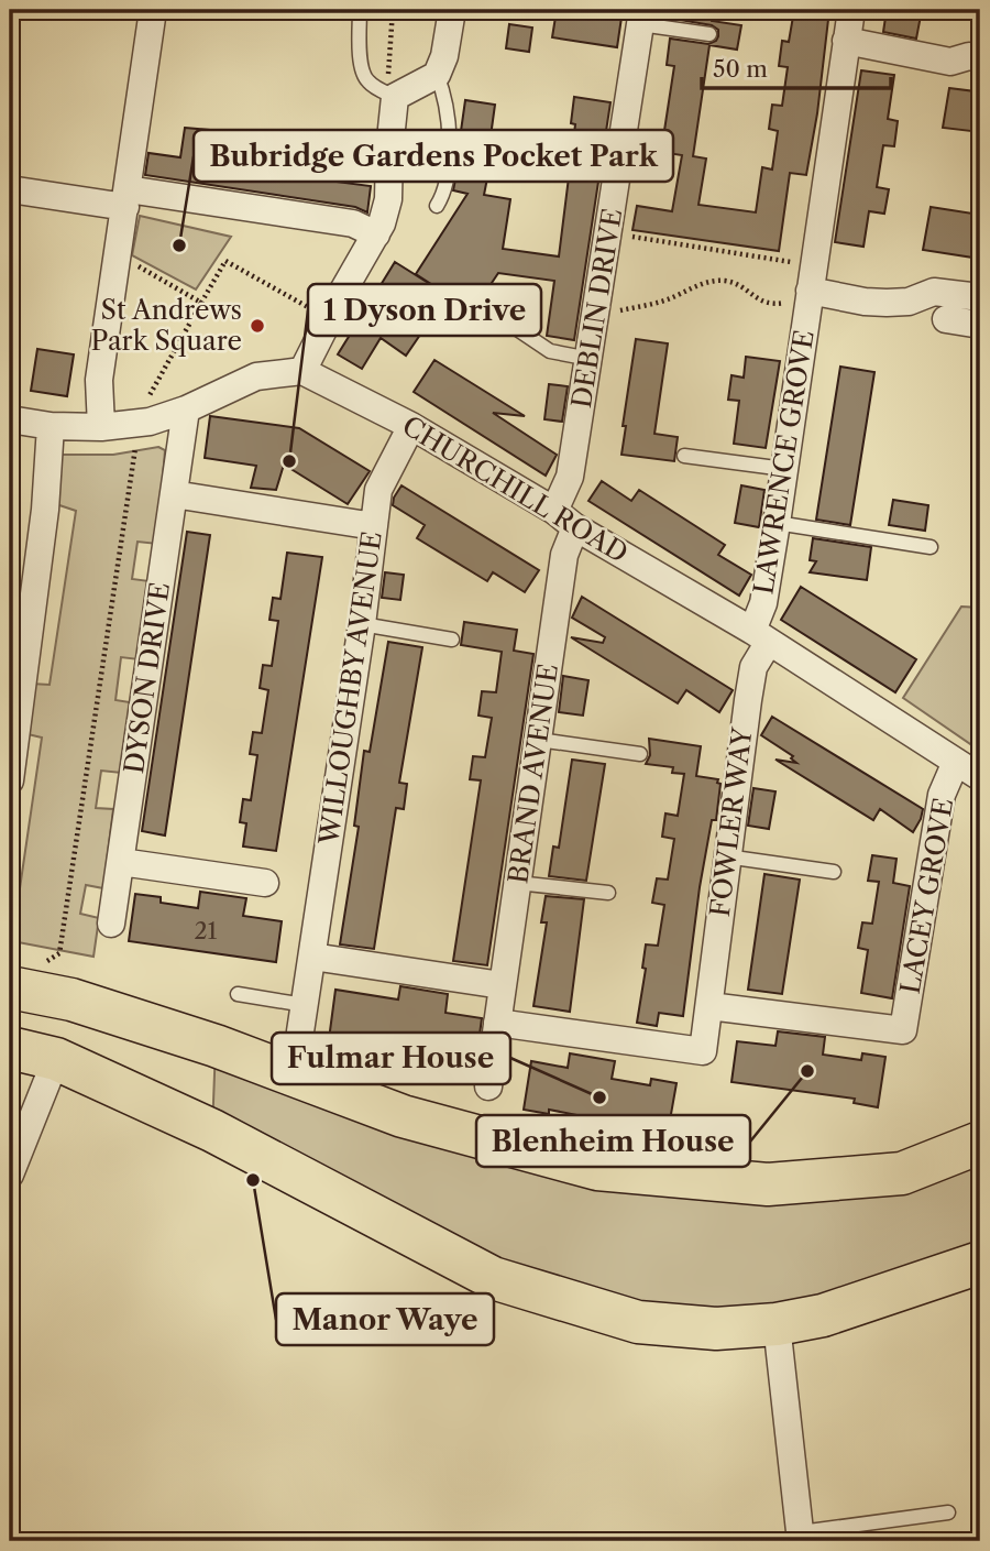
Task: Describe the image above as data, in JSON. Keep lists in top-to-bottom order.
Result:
{
  "streets": {
    "street": [
      "DEBLIN DRIVE",
      "LAWRENCE GROVE",
      "CHURCHILL ROAD",
      "DYSON DRIVE",
      "WILLOUGHBY AVENUE",
      "BRAND AVENUE",
      "FOWLER WAY",
      "LACEY GROVE"
    ]
  },
  "crossings": [
    ["DEBLIN DRIVE", "CHURCHILL ROAD"],
    ["DEBLIN DRIVE", "BRAND AVENUE"],
    ["LAWRENCE GROVE", "CHURCHILL ROAD"],
    ["LAWRENCE GROVE", "FOWLER WAY"],
    ["CHURCHILL ROAD", "WILLOUGHBY AVENUE"],
    ["CHURCHILL ROAD", "BRAND AVENUE"],
    ["CHURCHILL ROAD", "FOWLER WAY"],
    ["CHURCHILL ROAD", "LACEY GROVE"],
    ["BRAND AVENUE", "FOWLER WAY"],
    ["FOWLER WAY", "LACEY GROVE"]
  ],
  "places": [
    "Bubridge Gardens Pocket Park",
    "St Andrews Park Square",
    "1 Dyson Drive",
    "Blenheim House",
    "Fulmar House",
    "Manor Waye"
  ],
  "house_numbers": ["21"],
  "scale_bar": "50 m"
}
